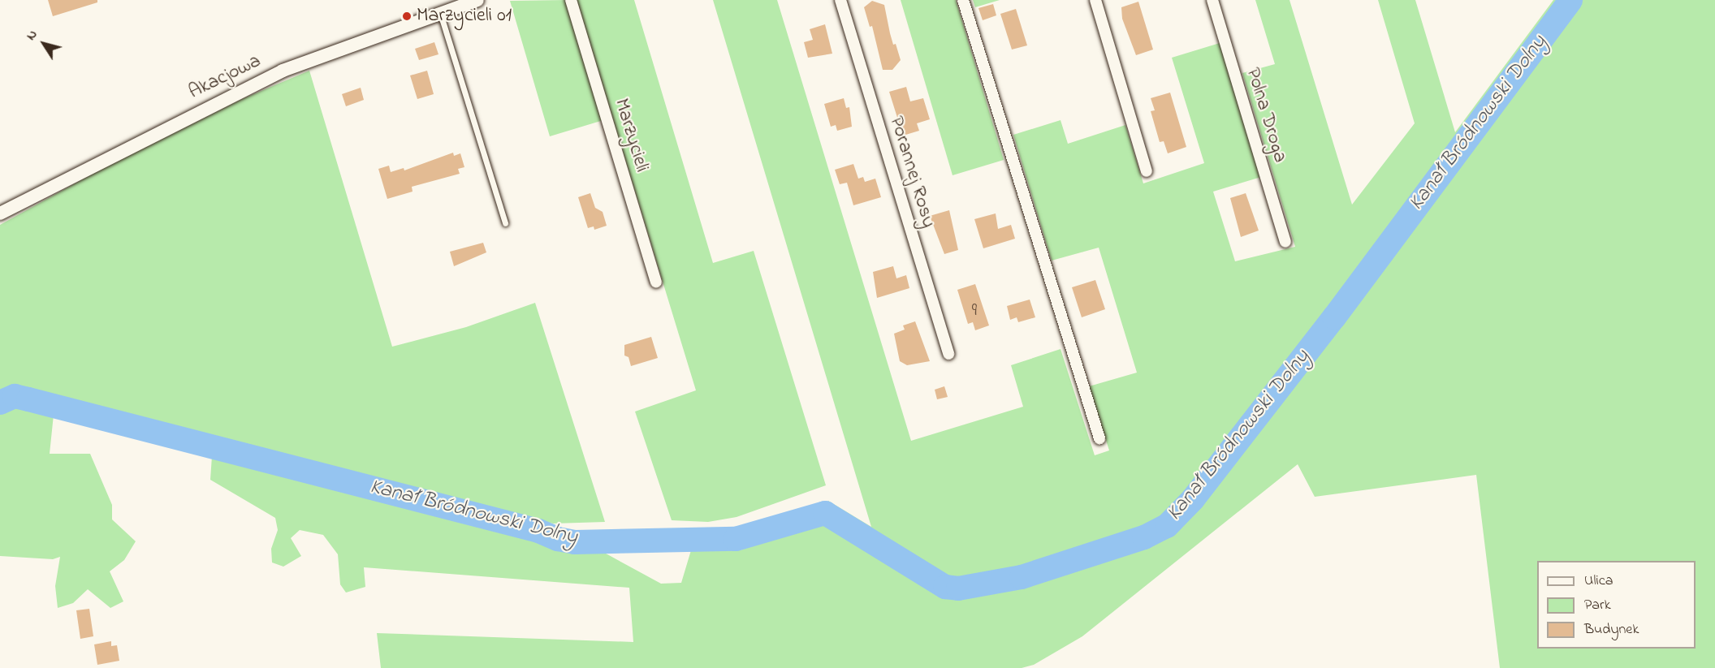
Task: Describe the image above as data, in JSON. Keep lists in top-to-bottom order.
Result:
{
  "streets": {
    "street": [
      "Akacjowa",
      "Polna Droga",
      "Marzycieli",
      "Porannej Rosy"
    ]
  },
  "water": ["Kanał Bródnowski Dolny"],
  "places": ["Marzycieli 01"],
  "house_numbers": ["9"],
  "legend": ["Ulica", "Park", "Budynek"],
  "north": "top left"
}
